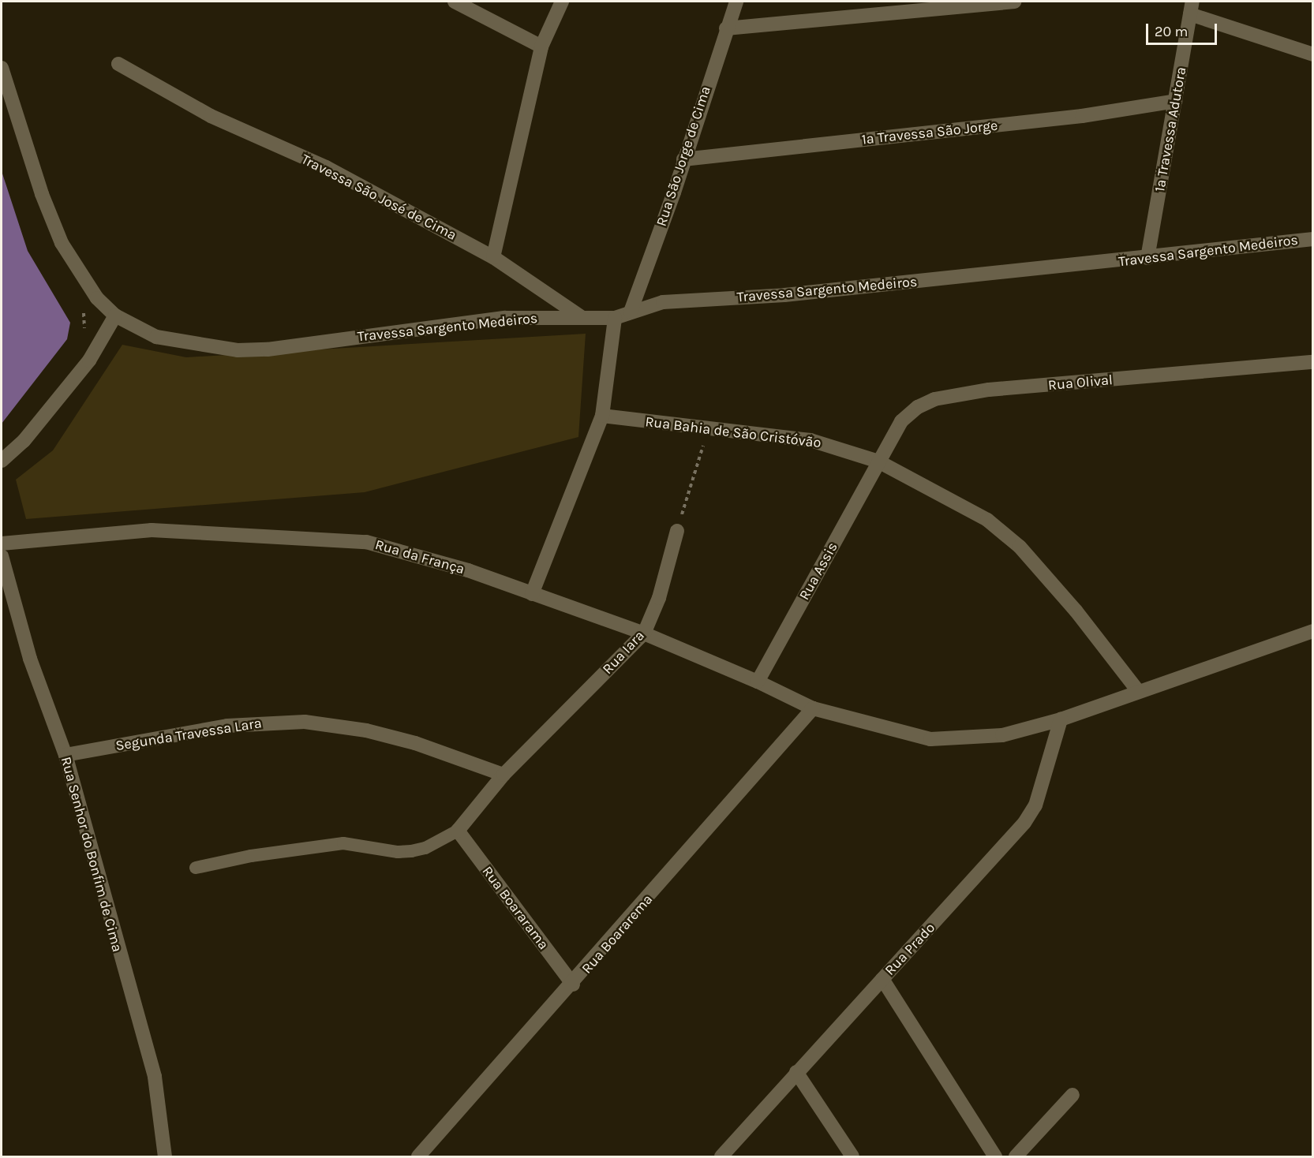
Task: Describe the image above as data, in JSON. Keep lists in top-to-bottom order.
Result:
{
  "streets": {
    "street": [
      "1ª Travessa Adutora",
      "1ª Travessa São Jorge",
      "Rua São Jorge de Cima",
      "Travessa São José de Cima",
      "Travessa Sargento Medeiros",
      "Rua Olival",
      "Rua Bahia de São Cristóvão",
      "Rua da França",
      "Rua Assis",
      "Rua Iara",
      "Segunda Travessa Lara",
      "Rua Senhor do Bonfim de Cima",
      "Rua Boararama",
      "Rua Boararema",
      "Rua Prado"
    ]
  },
  "crossings": [
    ["1ª Travessa Adutora", "1ª Travessa São Jorge"],
    ["1ª Travessa Adutora", "Travessa Sargento Medeiros"],
    ["1ª Travessa São Jorge", "Rua São Jorge de Cima"],
    ["Rua São Jorge de Cima", "Travessa Sargento Medeiros"],
    ["Travessa São José de Cima", "Travessa Sargento Medeiros"],
    ["Rua Olival", "Rua Bahia de São Cristóvão"],
    ["Rua Olival", "Rua Assis"],
    ["Rua Bahia de São Cristóvão", "Rua Assis"],
    ["Rua da França", "Rua Assis"],
    ["Rua da França", "Rua Iara"],
    ["Rua da França", "Rua Boararema"],
    ["Rua Iara", "Segunda Travessa Lara"],
    ["Rua Iara", "Rua Boararama"],
    ["Segunda Travessa Lara", "Rua Senhor do Bonfim de Cima"],
    ["Rua Boararama", "Rua Boararema"]
  ],
  "scale_bar": "20 m"
}
